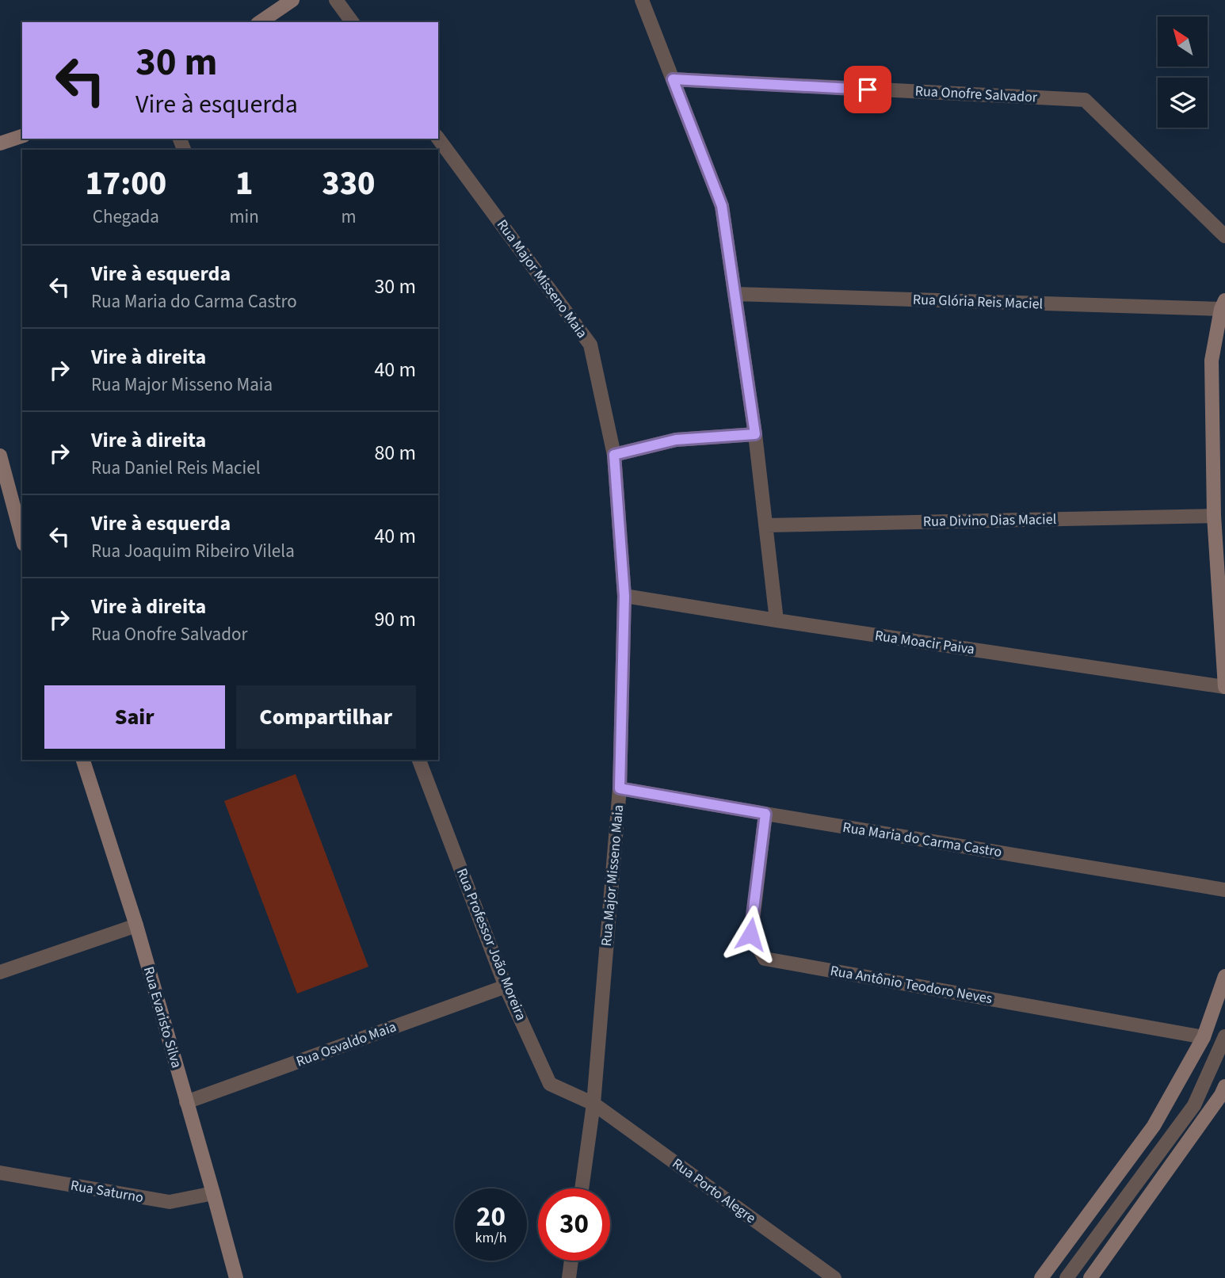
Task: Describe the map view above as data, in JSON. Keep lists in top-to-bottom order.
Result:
{
  "streets": {
    "main road": ["Rua Evaristo Silva"],
    "street": [
      "Rua Onofre Salvador",
      "Rua Major Misseno Maia",
      "Rua Glória Reis Maciel",
      "Rua Divino Dias Maciel",
      "Rua Moacir Paiva",
      "Rua Maria do Carma Castro",
      "Rua Professor João Moreira",
      "Rua Antônio Teodoro Neves",
      "Rua Osvaldo Maia",
      "Rua Porto Alegre",
      "Rua Saturno"
    ]
  },
  "crossings": [
    ["Rua Major Misseno Maia", "Rua Moacir Paiva"],
    ["Rua Major Misseno Maia", "Rua Maria do Carma Castro"],
    ["Rua Major Misseno Maia", "Rua Professor João Moreira"],
    ["Rua Major Misseno Maia", "Rua Porto Alegre"],
    ["Rua Maria do Carma Castro", "Rua Antônio Teodoro Neves"],
    ["Rua Professor João Moreira", "Rua Osvaldo Maia"],
    ["Rua Professor João Moreira", "Rua Porto Alegre"],
    ["Rua Evaristo Silva", "Rua Osvaldo Maia"],
    ["Rua Evaristo Silva", "Rua Saturno"]
  ],
  "north": "top left",
  "page": {
    "turn": ["30 m", "Vire à esquerda"],
    "eta": [
      "17:00",
      "Chegada",
      "1",
      "min",
      "330",
      "m"
    ],
    "list": [
      {
        "name": "Vire à esquerda",
        "note": "Rua Maria do Carma Castro",
        "value": "30 m"
      },
      {
        "name": "Vire à direita",
        "note": "Rua Major Misseno Maia",
        "value": "40 m"
      },
      {
        "name": "Vire à direita",
        "note": "Rua Daniel Reis Maciel",
        "value": "80 m"
      },
      {
        "name": "Vire à esquerda",
        "note": "Rua Joaquim Ribeiro Vilela",
        "value": "40 m"
      },
      {
        "name": "Vire à direita",
        "note": "Rua Onofre Salvador",
        "value": "90 m"
      }
    ],
    "buttons": ["Sair", "Compartilhar"],
    "speed": "20 km/h",
    "limit": "30"
  }
}
